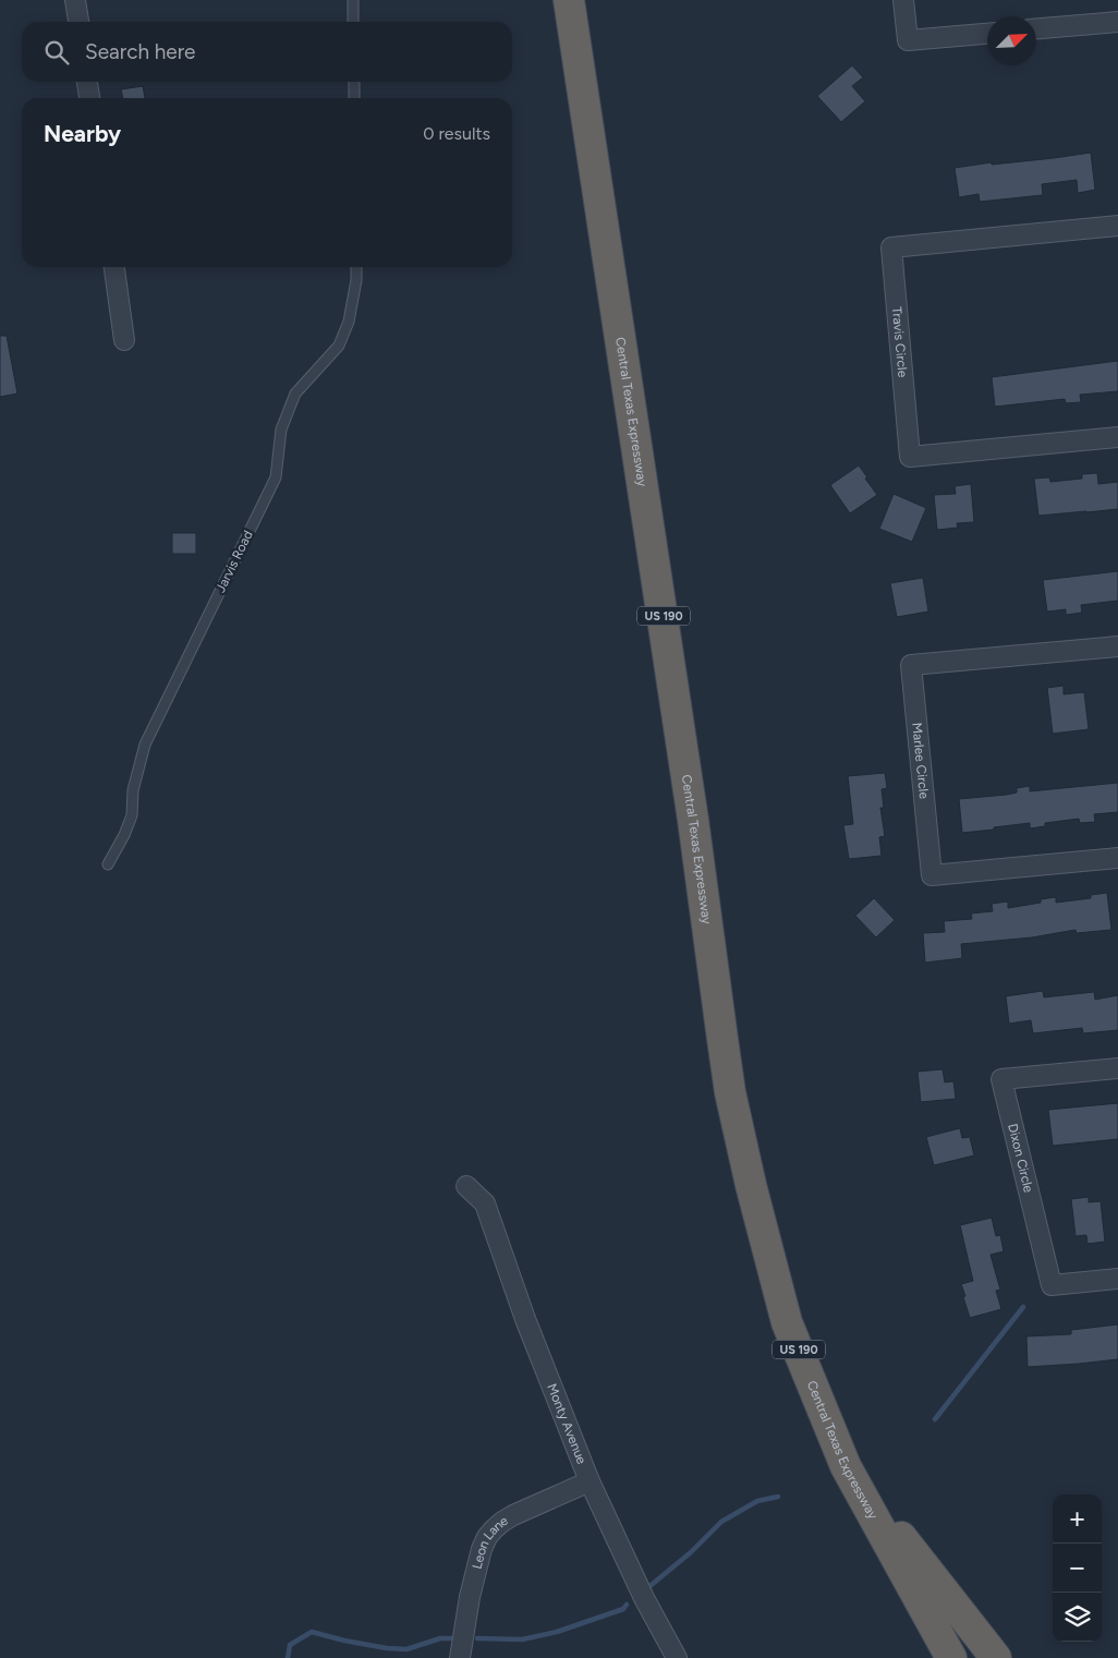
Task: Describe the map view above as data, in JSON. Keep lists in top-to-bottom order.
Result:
{
  "streets": {
    "highway": ["Central Texas Expressway", "US 190"],
    "street": [
      "Travis Circle",
      "Marlee Circle",
      "Dixon Circle",
      "Monty Avenue",
      "Leon Lane"
    ],
    "lane": ["Jarvis Road"]
  },
  "crossings": [
    ["Monty Avenue", "Leon Lane"]
  ],
  "north": "top right",
  "page": {
    "search": "Search here",
    "heading": ["Nearby", "0 results"],
    "map_buttons": ["+", "−"]
  }
}
